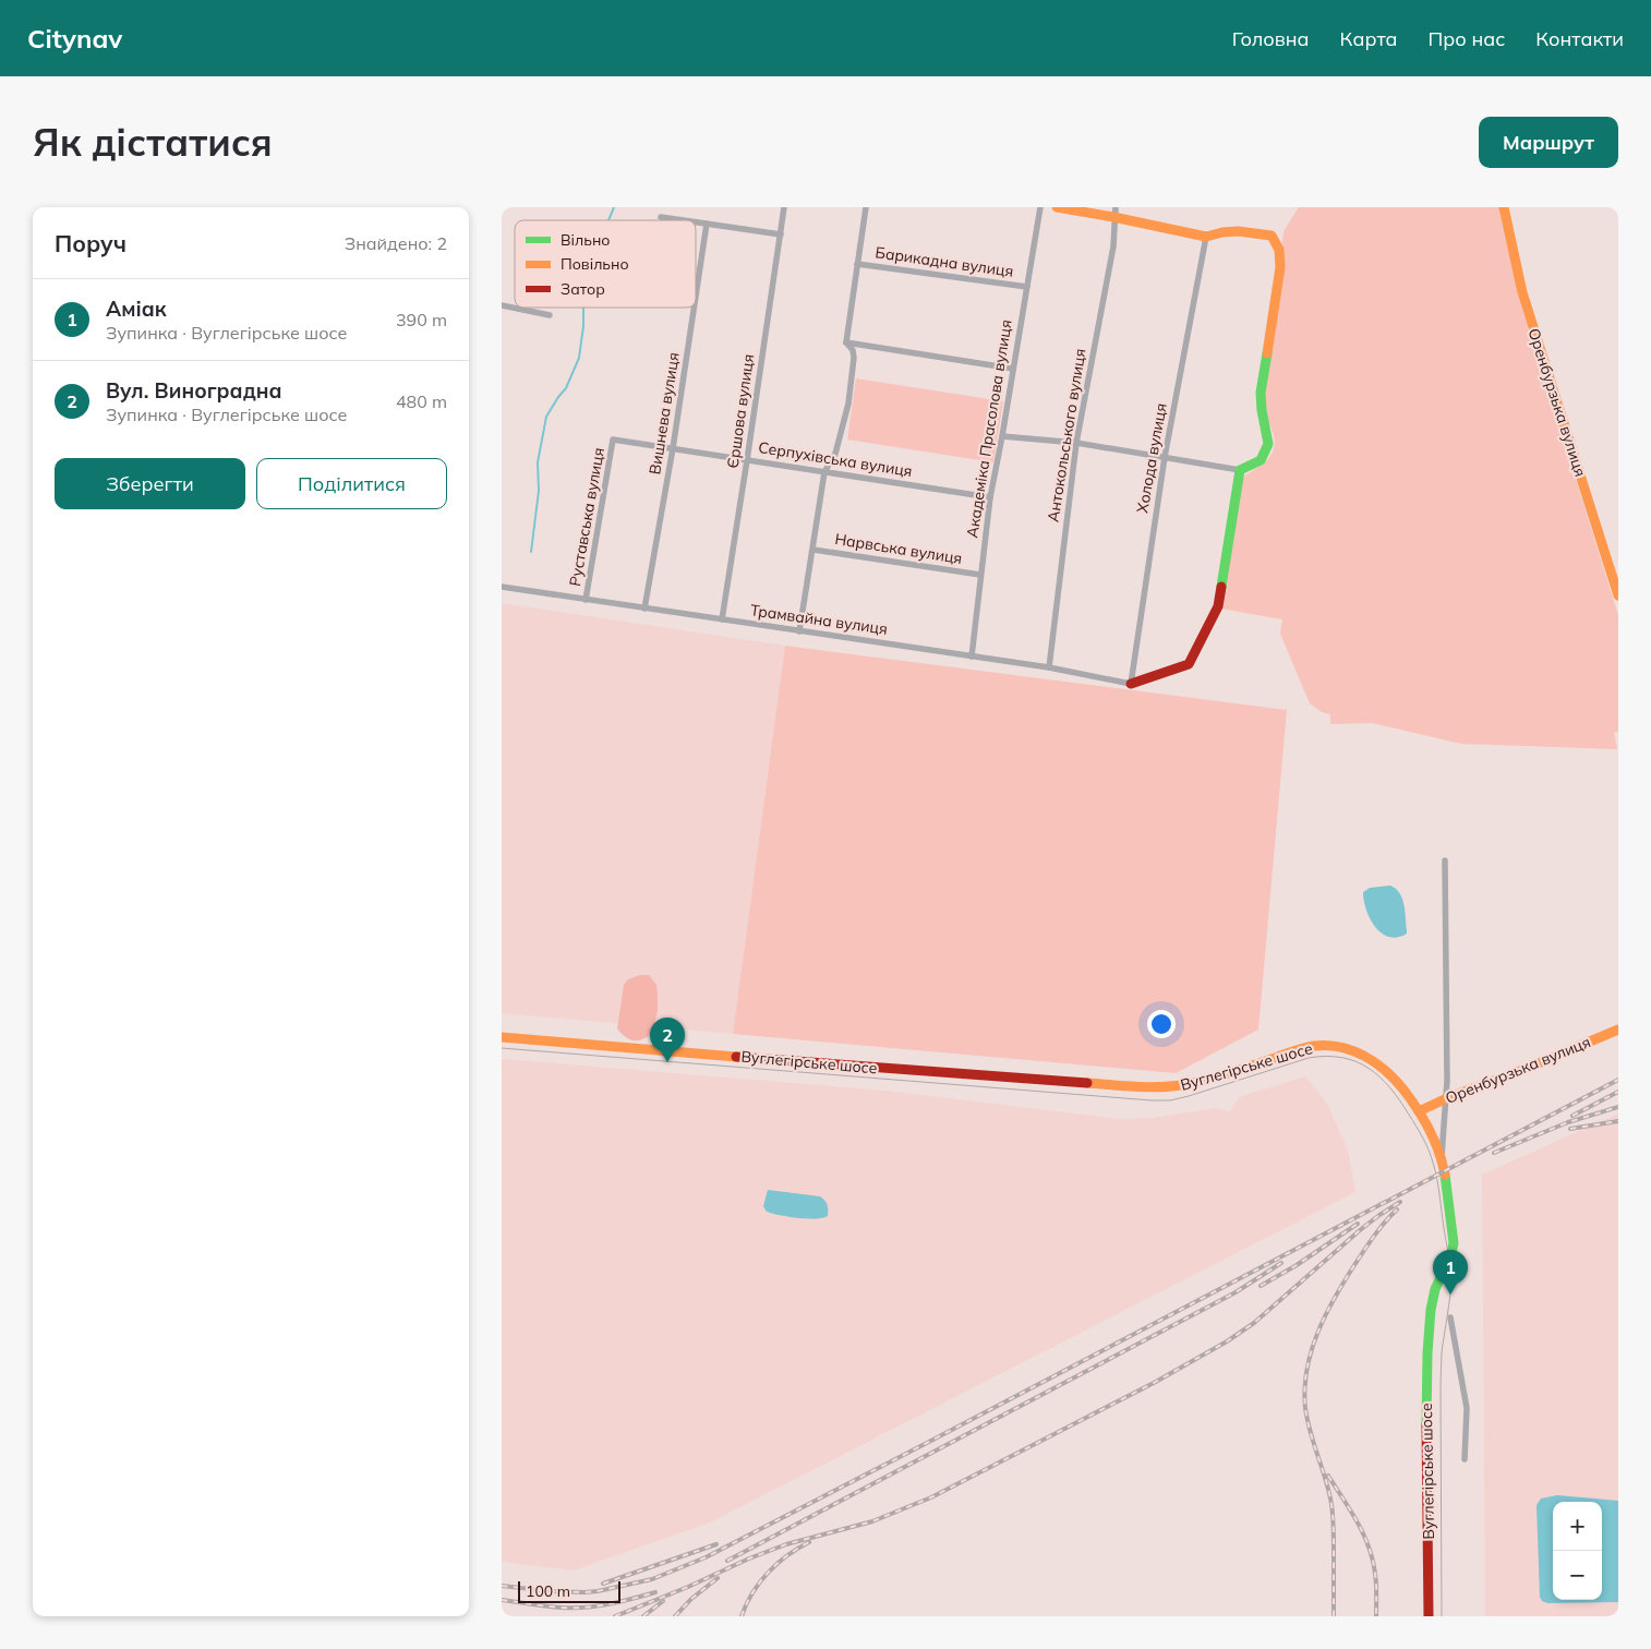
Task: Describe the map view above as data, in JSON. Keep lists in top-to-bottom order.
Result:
{
  "streets": {
    "street": [
      "Барикадна вулиця",
      "Оренбурзька вулиця",
      "Єршова вулиця",
      "Вишнева вулиця",
      "Академіка Прасолова вулиця",
      "Антокольського вулиця",
      "Холода вулиця",
      "Серпухівська вулиця",
      "Руставська вулиця",
      "Нарвська вулиця",
      "Трамвайна вулиця",
      "Вуглегірське шосе"
    ]
  },
  "crossings": [
    ["Барикадна вулиця", "Академіка Прасолова вулиця"],
    ["Оренбурзька вулиця", "Вуглегірське шосе"],
    ["Єршова вулиця", "Серпухівська вулиця"],
    ["Єршова вулиця", "Трамвайна вулиця"],
    ["Вишнева вулиця", "Серпухівська вулиця"],
    ["Вишнева вулиця", "Трамвайна вулиця"],
    ["Академіка Прасолова вулиця", "Серпухівська вулиця"],
    ["Академіка Прасолова вулиця", "Нарвська вулиця"],
    ["Академіка Прасолова вулиця", "Трамвайна вулиця"],
    ["Антокольського вулиця", "Трамвайна вулиця"],
    ["Холода вулиця", "Трамвайна вулиця"],
    ["Серпухівська вулиця", "Руставська вулиця"],
    ["Руставська вулиця", "Трамвайна вулиця"]
  ],
  "legend": ["Вільно", "Повільно", "Затор"],
  "scale_bar": "100 m",
  "page": {
    "header": "Citynav",
    "nav": [
      "Головна",
      "Карта",
      "Про нас",
      "Контакти"
    ],
    "buttons": [
      "Маршрут",
      ["Зберегти", "Поділитися"]
    ],
    "title": "Як дістатися",
    "heading": ["Поруч", "Знайдено: 2"],
    "list": [
      {
        "mark": "1",
        "name": "Аміак",
        "note": "Зупинка · Вуглегірське шосе",
        "value": "390 m"
      },
      {
        "mark": "2",
        "name": "Вул. Виноградна",
        "note": "Зупинка · Вуглегірське шосе",
        "value": "480 m"
      }
    ],
    "pins": ["2", "1"],
    "map_buttons": ["+", "−"],
    "scale": "100 m"
  }
}
